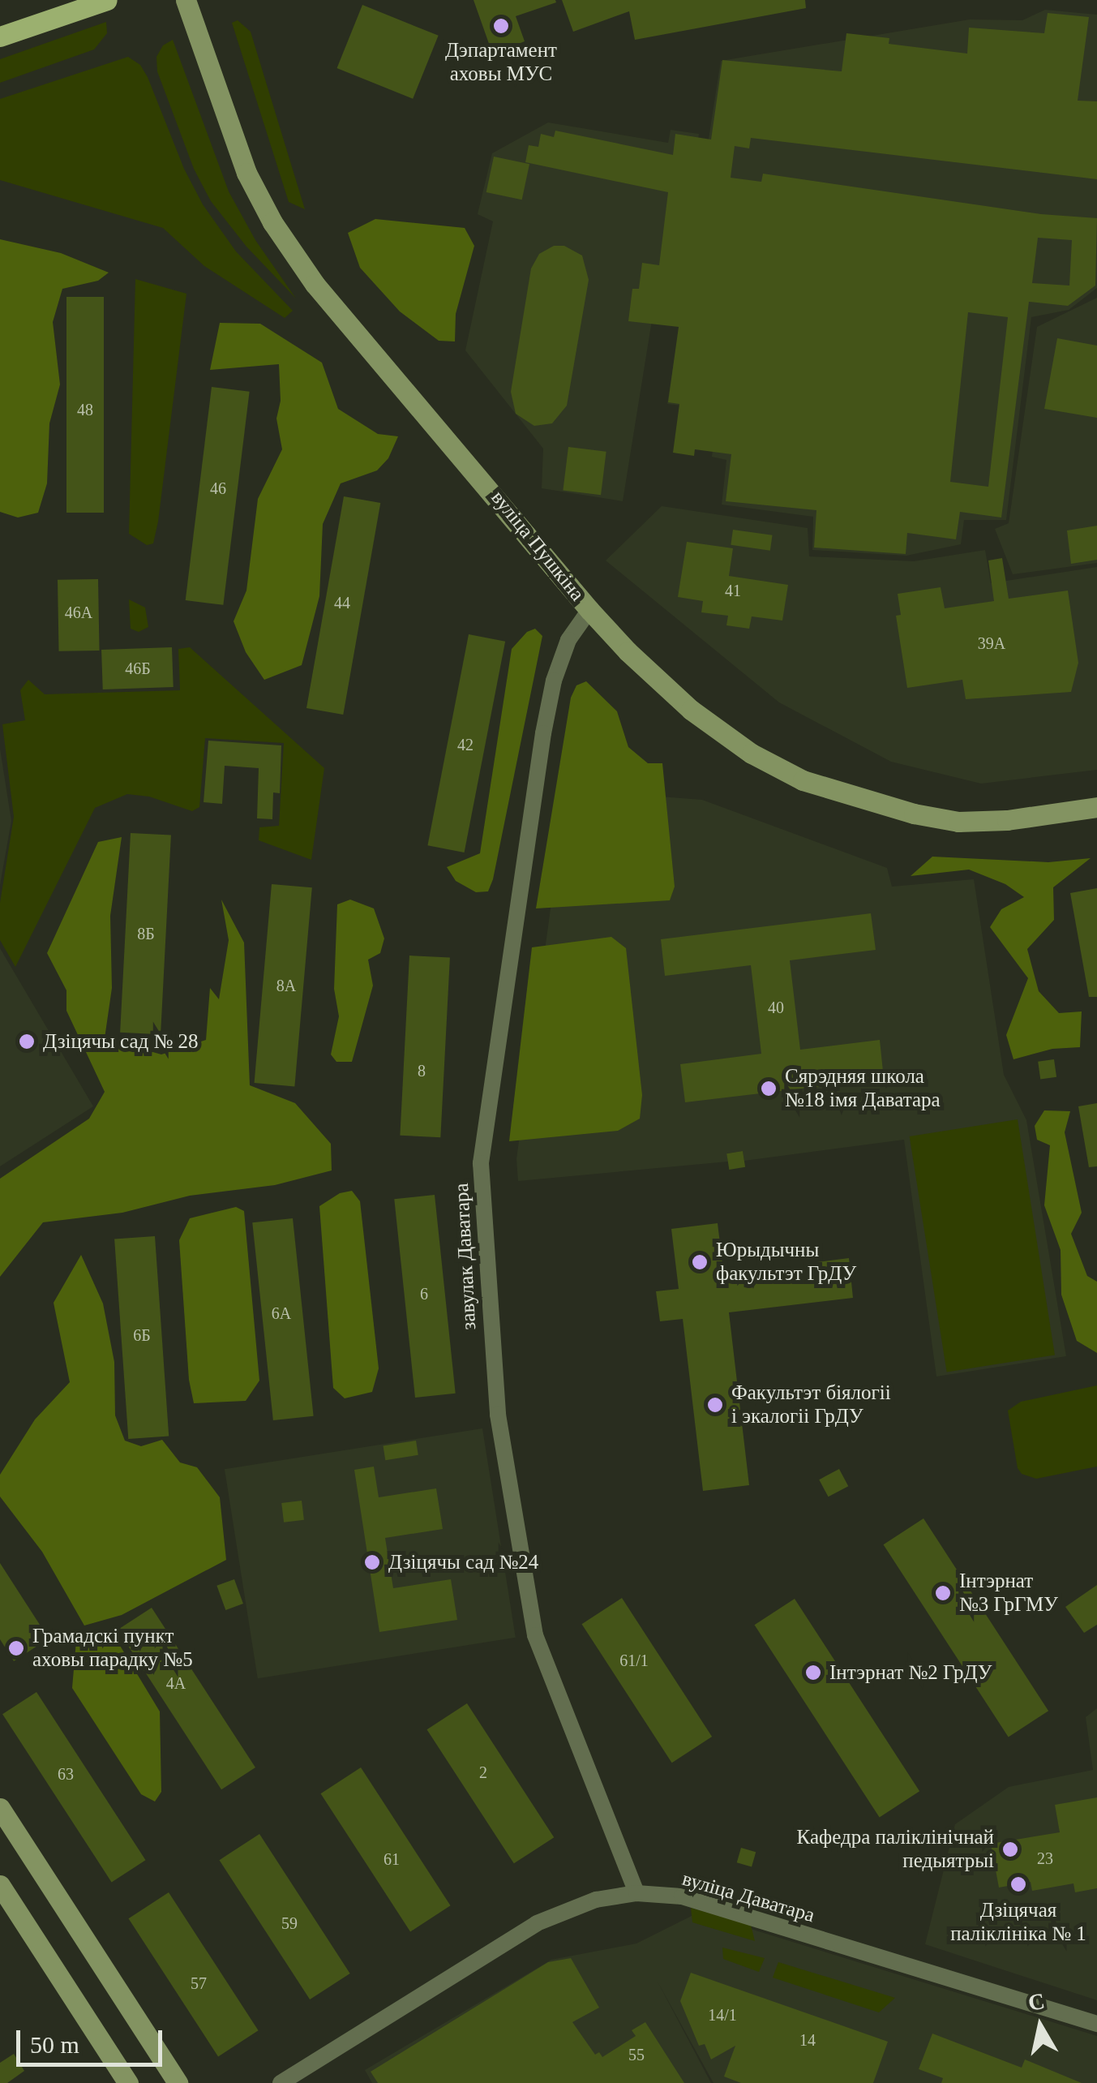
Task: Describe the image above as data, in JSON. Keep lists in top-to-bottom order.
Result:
{
  "streets": {
    "street": ["вуліца Пушкіна", "завулак Даватара", "вуліца Даватара"]
  },
  "crossings": [
    ["вуліца Пушкіна", "завулак Даватара"],
    ["завулак Даватара", "вуліца Даватара"]
  ],
  "places": [
    "Дэпартамент аховы МУС",
    "Дзіцячы сад № 28",
    "Сярэдняя школа №18 імя Даватара",
    "Юрыдычны факультэт ГрДУ",
    "Факультэт біялогіі і экалогіі ГрДУ",
    "Дзіцячы сад №24",
    "Інтэрнат №3 ГрГМУ",
    "Грамадскі пункт аховы парадку №5",
    "Інтэрнат №2 ГрДУ",
    "Кафедра паліклінічнай педыятрыі",
    "Дзіцячая паліклініка № 1"
  ],
  "house_numbers": [
    "48",
    "46",
    "41",
    "44",
    "46А",
    "39А",
    "46Б",
    "42",
    "8Б",
    "8А",
    "40",
    "8",
    "6",
    "6А",
    "6Б",
    "61/1",
    "4А",
    "2",
    "63",
    "23",
    "61",
    "59",
    "57",
    "14/1",
    "14",
    "55"
  ],
  "scale_bar": "50 m",
  "north": "top"
}
